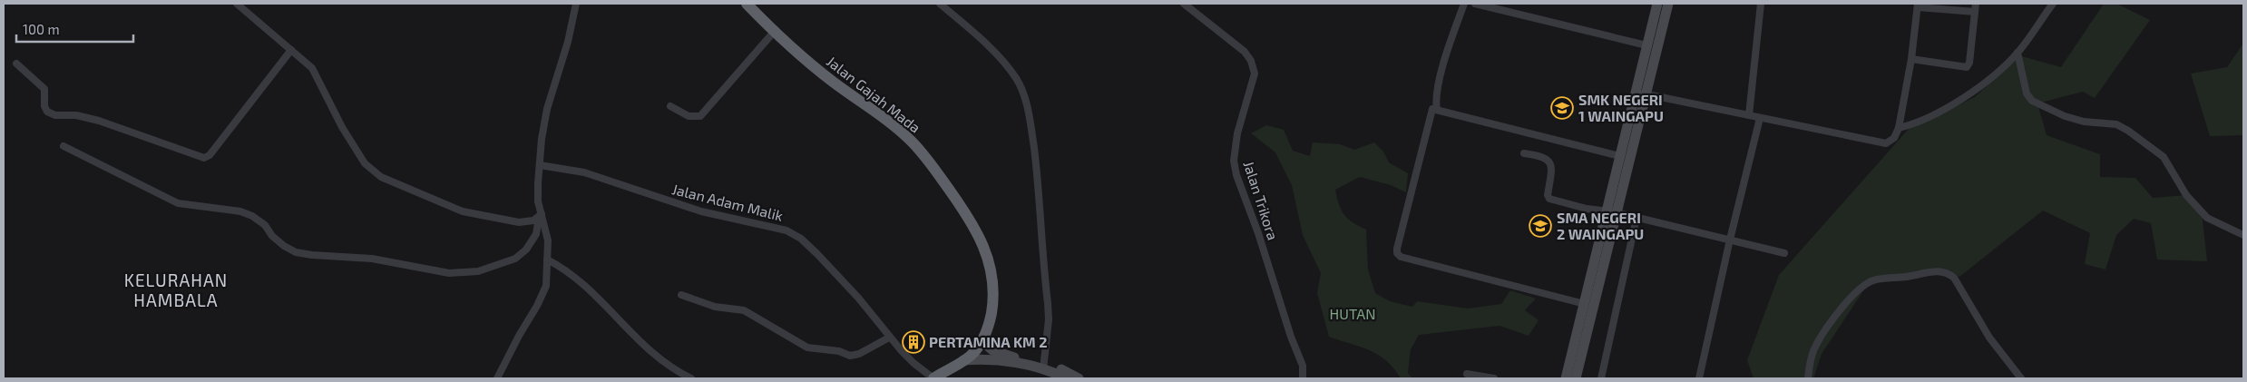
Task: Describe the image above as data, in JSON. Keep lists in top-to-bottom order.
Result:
{
  "streets": {
    "highway": ["Jalan Gajah Mada"],
    "street": ["Jalan Trikora", "Jalan Adam Malik"]
  },
  "crossings": [
    ["Jalan Gajah Mada", "Jalan Adam Malik"]
  ],
  "districts": ["KELURAHAN HAMBALA"],
  "parks": ["HUTAN"],
  "places": {
    "school or university": ["SMK NEGERI 1 WAINGAPU", "SMA NEGERI 2 WAINGAPU"],
    "building": ["PERTAMINA KM 2"]
  },
  "scale_bar": "100 m"
}
